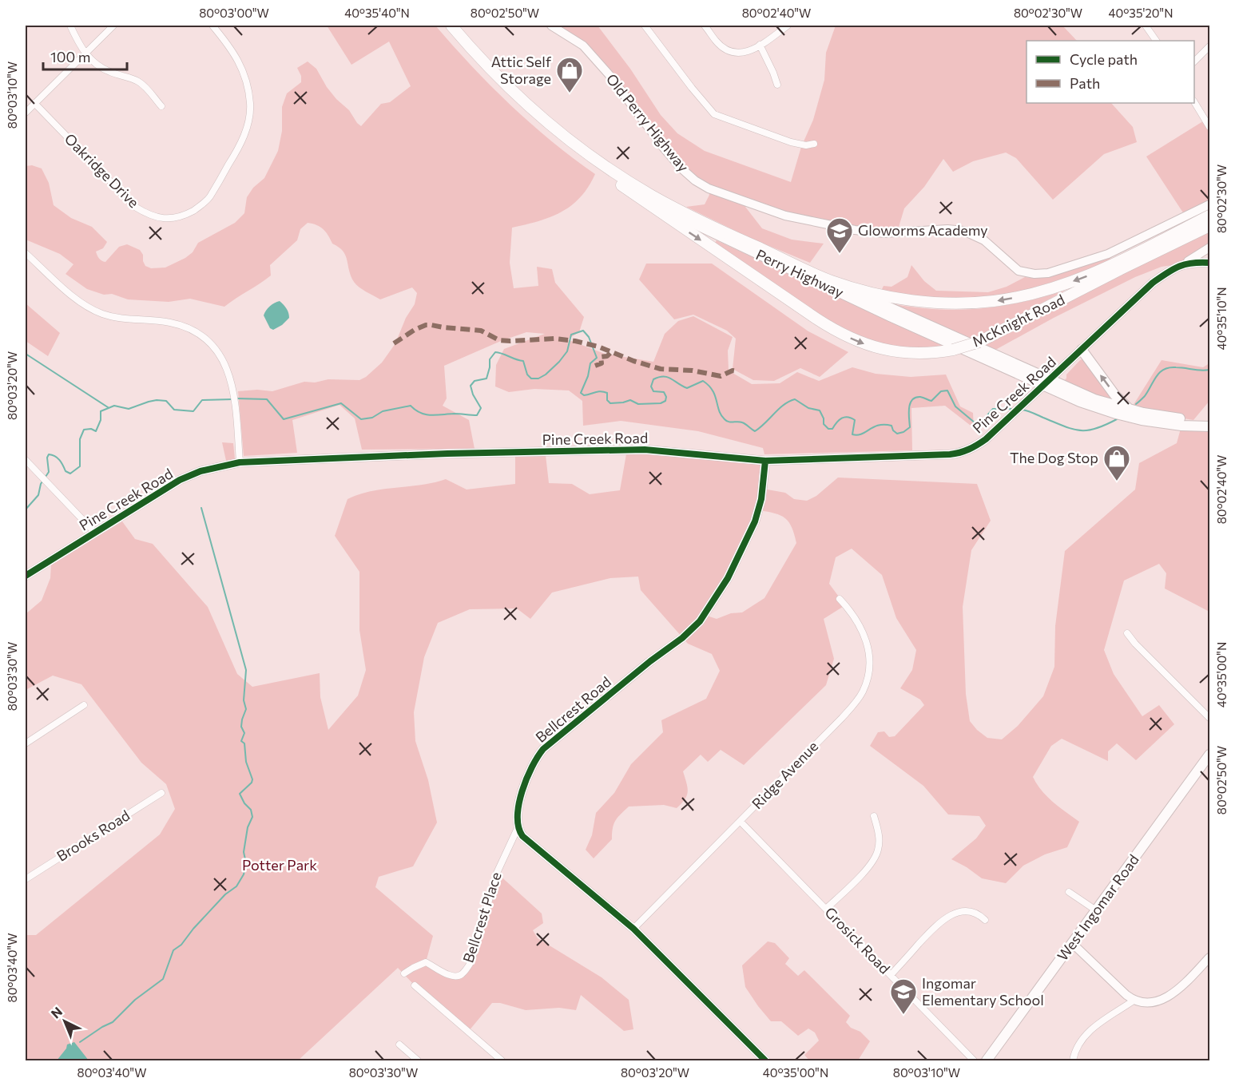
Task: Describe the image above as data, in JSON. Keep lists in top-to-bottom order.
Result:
{
  "streets": {
    "highway": ["Perry Highway", "McKnight Road"],
    "main road": ["West Ingomar Road"],
    "street": [
      "Old Perry Highway",
      "Oakridge Drive",
      "Pine Creek Road",
      "Bellcrest Road",
      "Ridge Avenue",
      "Brooks Road",
      "Bellcrest Place",
      "Grosick Road"
    ]
  },
  "crossings": [
    ["Perry Highway", "McKnight Road"],
    ["Perry Highway", "Pine Creek Road"],
    ["Pine Creek Road", "Bellcrest Road"],
    ["Bellcrest Road", "Bellcrest Place"],
    ["Ridge Avenue", "Grosick Road"]
  ],
  "parks": ["Potter Park"],
  "places": {
    "shop": ["Attic Self Storage", "The Dog Stop"],
    "school or university": ["Gloworms Academy", "Ingomar Elementary School"]
  },
  "legend": ["Cycle path", "Path"],
  "scale_bar": "100 m",
  "north": "top left",
  "coordinates": [
    "80°03'00\"W",
    "40°35'40\"N",
    "80°02'50\"W",
    "80°02'40\"W",
    "80°02'30\"W",
    "40°35'20\"N",
    "80°03'10\"W",
    "40°35'10\"N",
    "80°03'20\"W",
    "40°35'00\"N",
    "80°03'30\"W",
    "80°03'40\"W"
  ]
}
